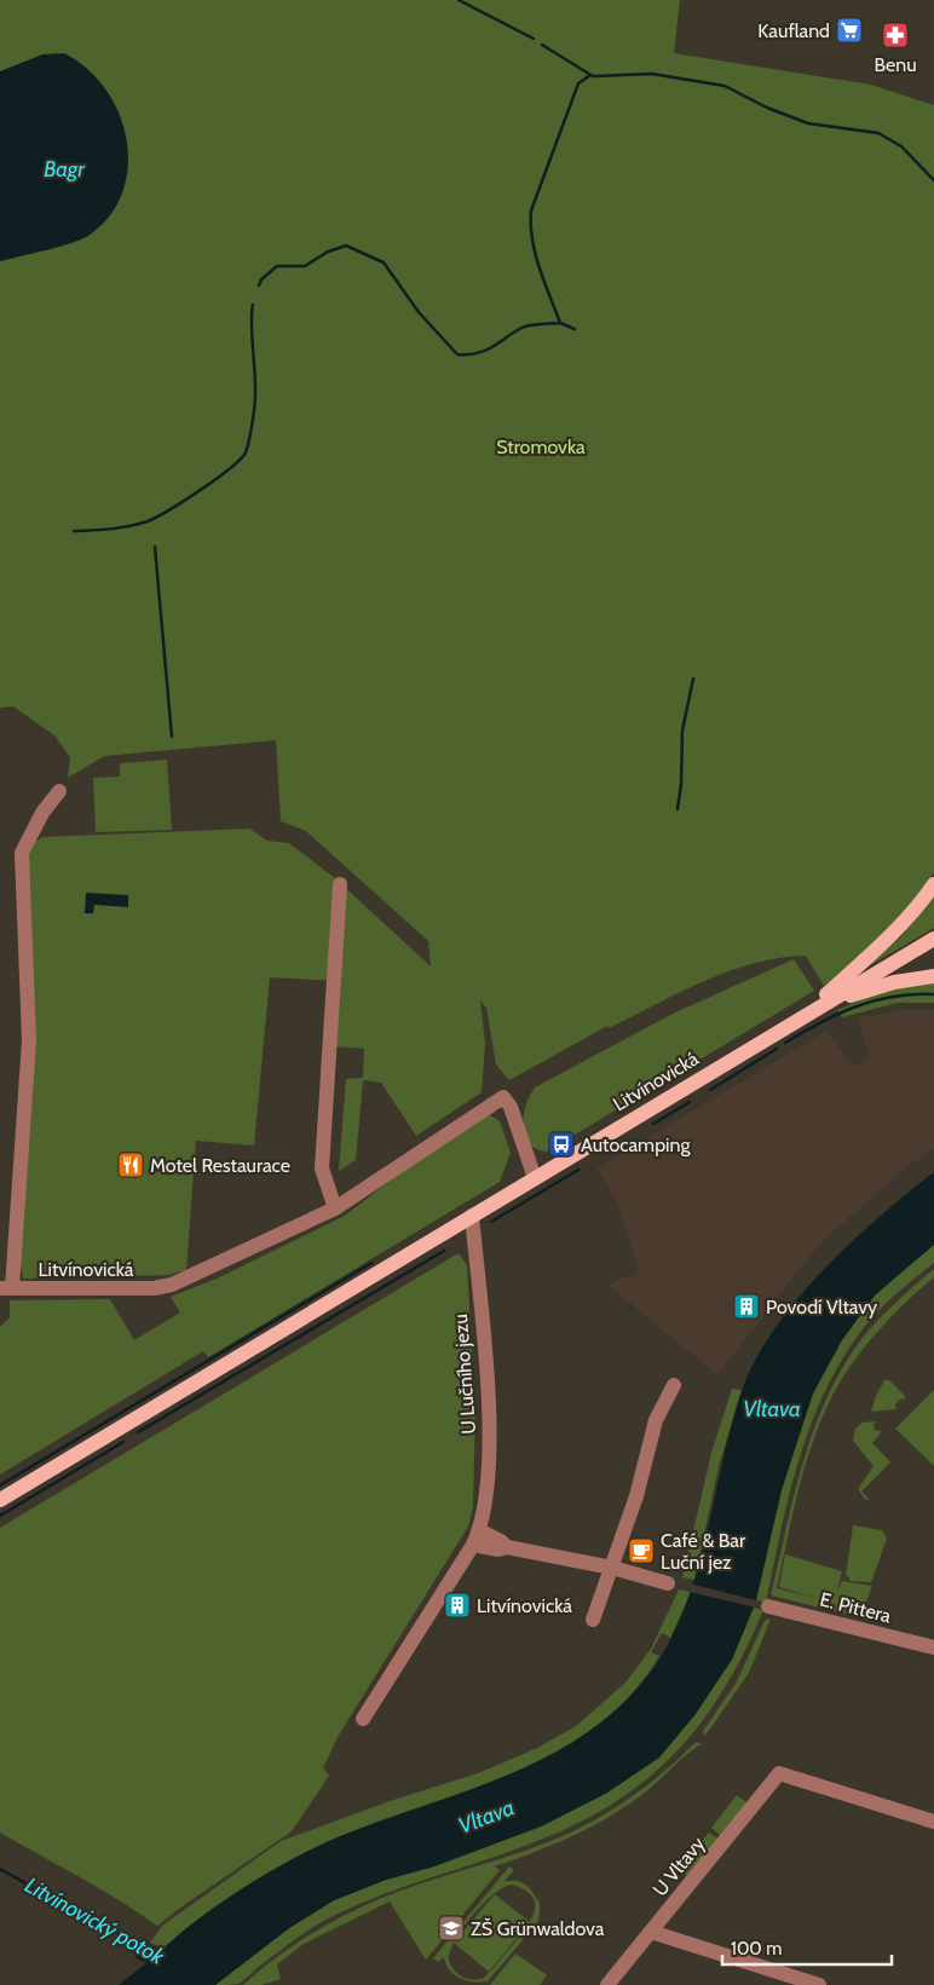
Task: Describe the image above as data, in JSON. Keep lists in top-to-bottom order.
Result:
{
  "streets": {
    "main road": ["Litvínovická"],
    "street": ["U Lučního jezu", "E. Pittera", "U Vltavy"]
  },
  "crossings": [
    ["Litvínovická", "U Lučního jezu"]
  ],
  "water": ["Bagr", "Vltava", "Litvínovický potok"],
  "parks": ["Stromovka"],
  "places": {
    "supermarket": ["Kaufland"],
    "pharmacy": ["Benu"],
    "bus stop": ["Autocamping"],
    "restaurant": ["Motel Restaurace"],
    "building": ["Povodí Vltavy", "Litvínovická"],
    "cafe": ["Café & Bar Luční jez"],
    "school or university": ["ZŠ Grünwaldova"]
  },
  "scale_bar": "100 m"
}
